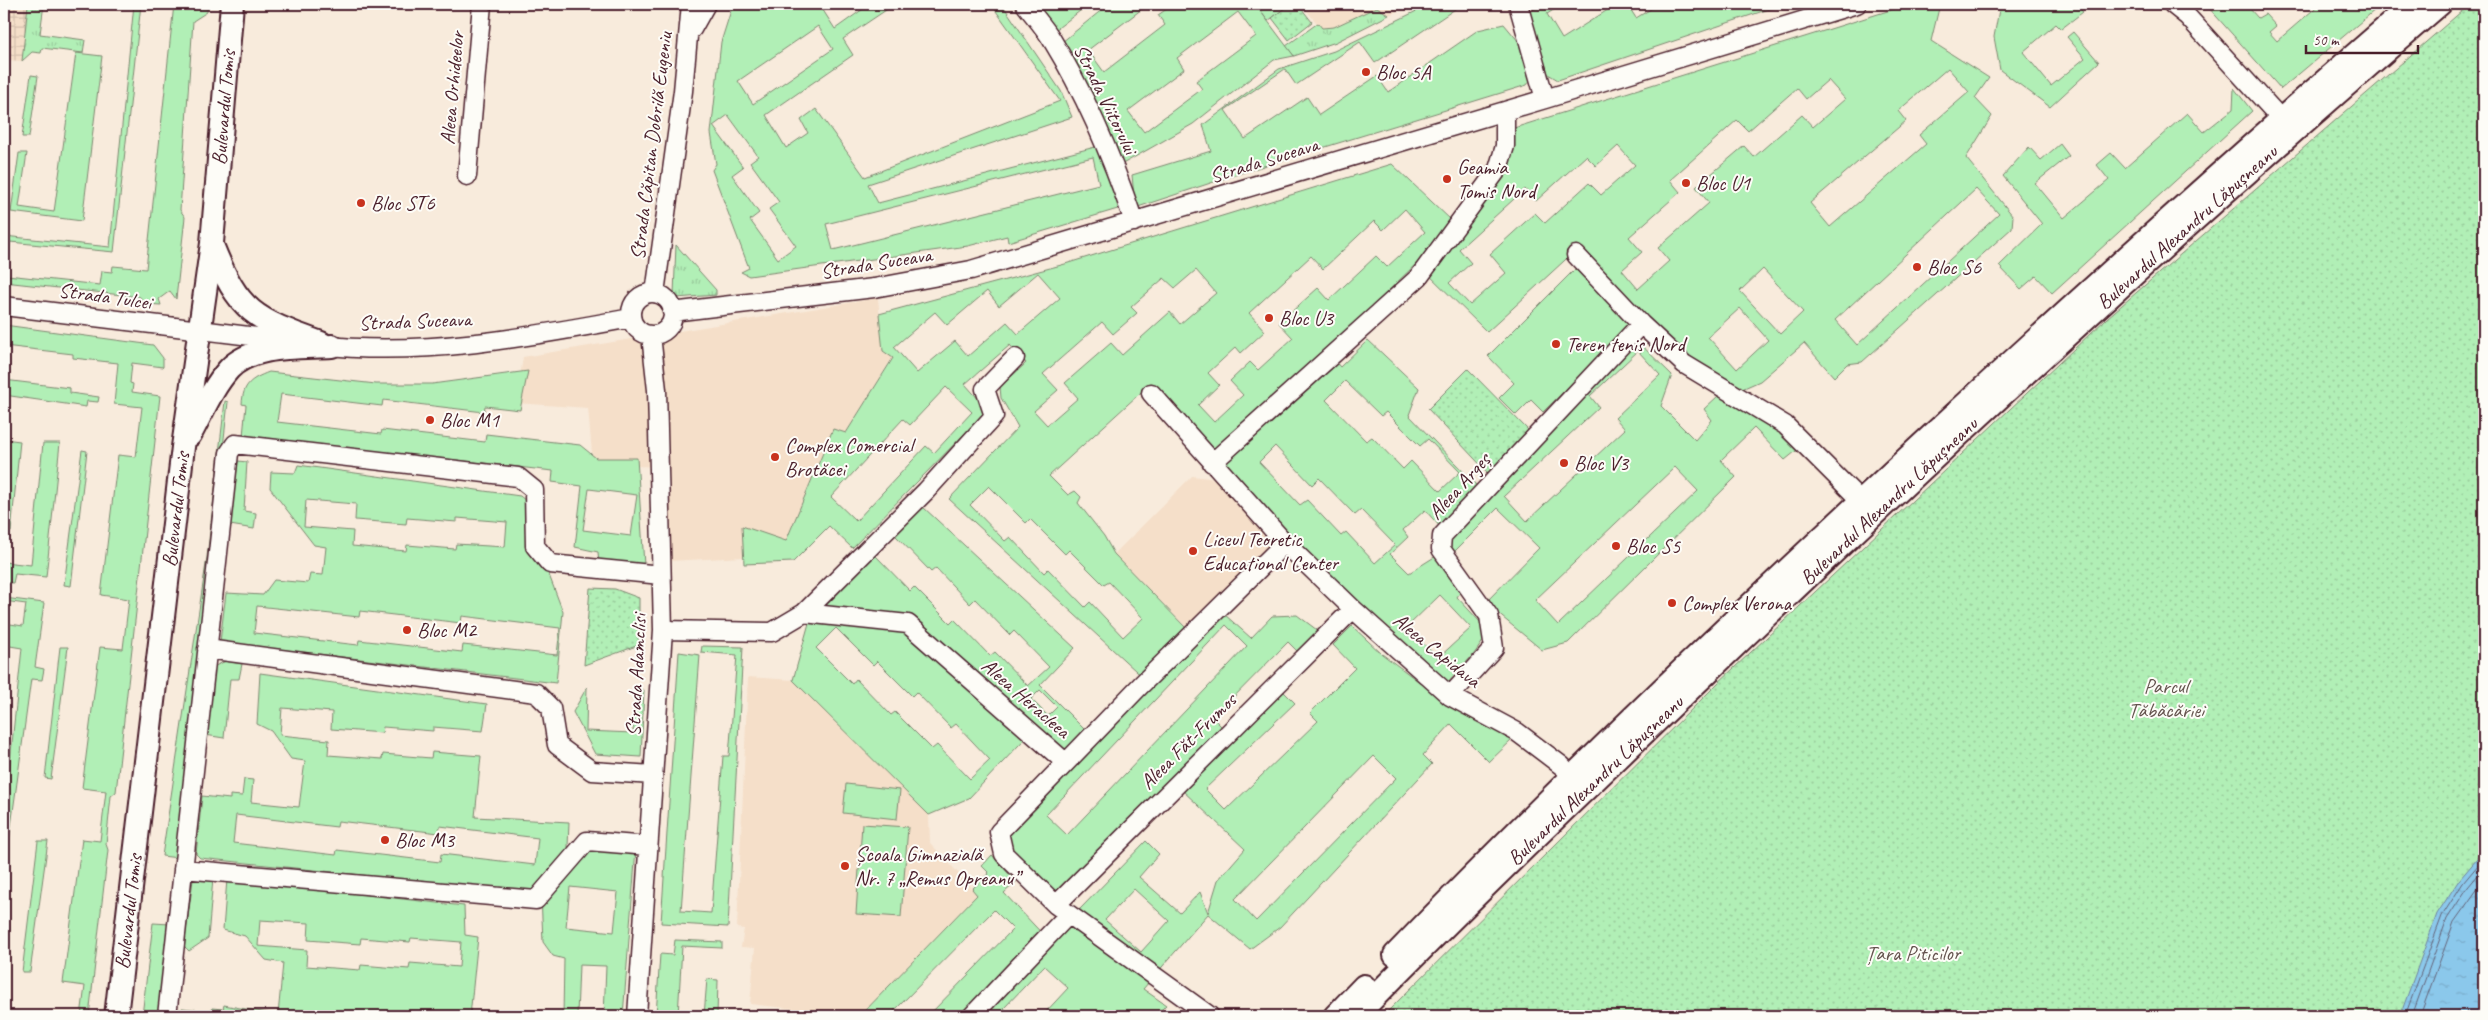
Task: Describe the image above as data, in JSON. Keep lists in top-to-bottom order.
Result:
{
  "streets": {
    "main road": ["Bulevardul Tomis", "Bulevardul Alexandru Lăpușneanu"],
    "street": [
      "Aleea Orhideelor",
      "Strada Viitorului",
      "Strada Căpitan Dobrilă Eugeniu",
      "Strada Suceava",
      "Strada Tulcei",
      "Aleea Argeș",
      "Aleea Capidava",
      "Strada Adamclisi",
      "Aleea Heracleea",
      "Aleea Făt-Frumos"
    ]
  },
  "crossings": [
    ["Strada Viitorului", "Strada Suceava"],
    ["Bulevardul Tomis", "Strada Suceava"],
    ["Bulevardul Tomis", "Strada Tulcei"],
    ["Strada Căpitan Dobrilă Eugeniu", "Strada Suceava"],
    ["Strada Căpitan Dobrilă Eugeniu", "Strada Adamclisi"],
    ["Strada Suceava", "Strada Tulcei"],
    ["Strada Suceava", "Strada Adamclisi"],
    ["Bulevardul Alexandru Lăpușneanu", "Aleea Capidava"],
    ["Aleea Argeș", "Aleea Capidava"],
    ["Aleea Capidava", "Aleea Făt-Frumos"],
    ["Aleea Heracleea", "Aleea Făt-Frumos"]
  ],
  "parks": ["Parcul Tăbăcăriei", "Țara Piticilor"],
  "places": [
    "Bloc 5A",
    "Geamia Tomis Nord",
    "Bloc U1",
    "Bloc ST6",
    "Bloc S6",
    "Bloc U3",
    "Teren tenis Nord",
    "Bloc M1",
    "Complex Comercial Brotăcei",
    "Bloc V3",
    "Bloc S5",
    "Liceul Teoretic Educational Center",
    "Complex Verona",
    "Bloc M2",
    "Bloc M3",
    "Școala Gimnazială Nr. 7 „Remus Opreanu”"
  ],
  "scale_bar": "50 m"
}
